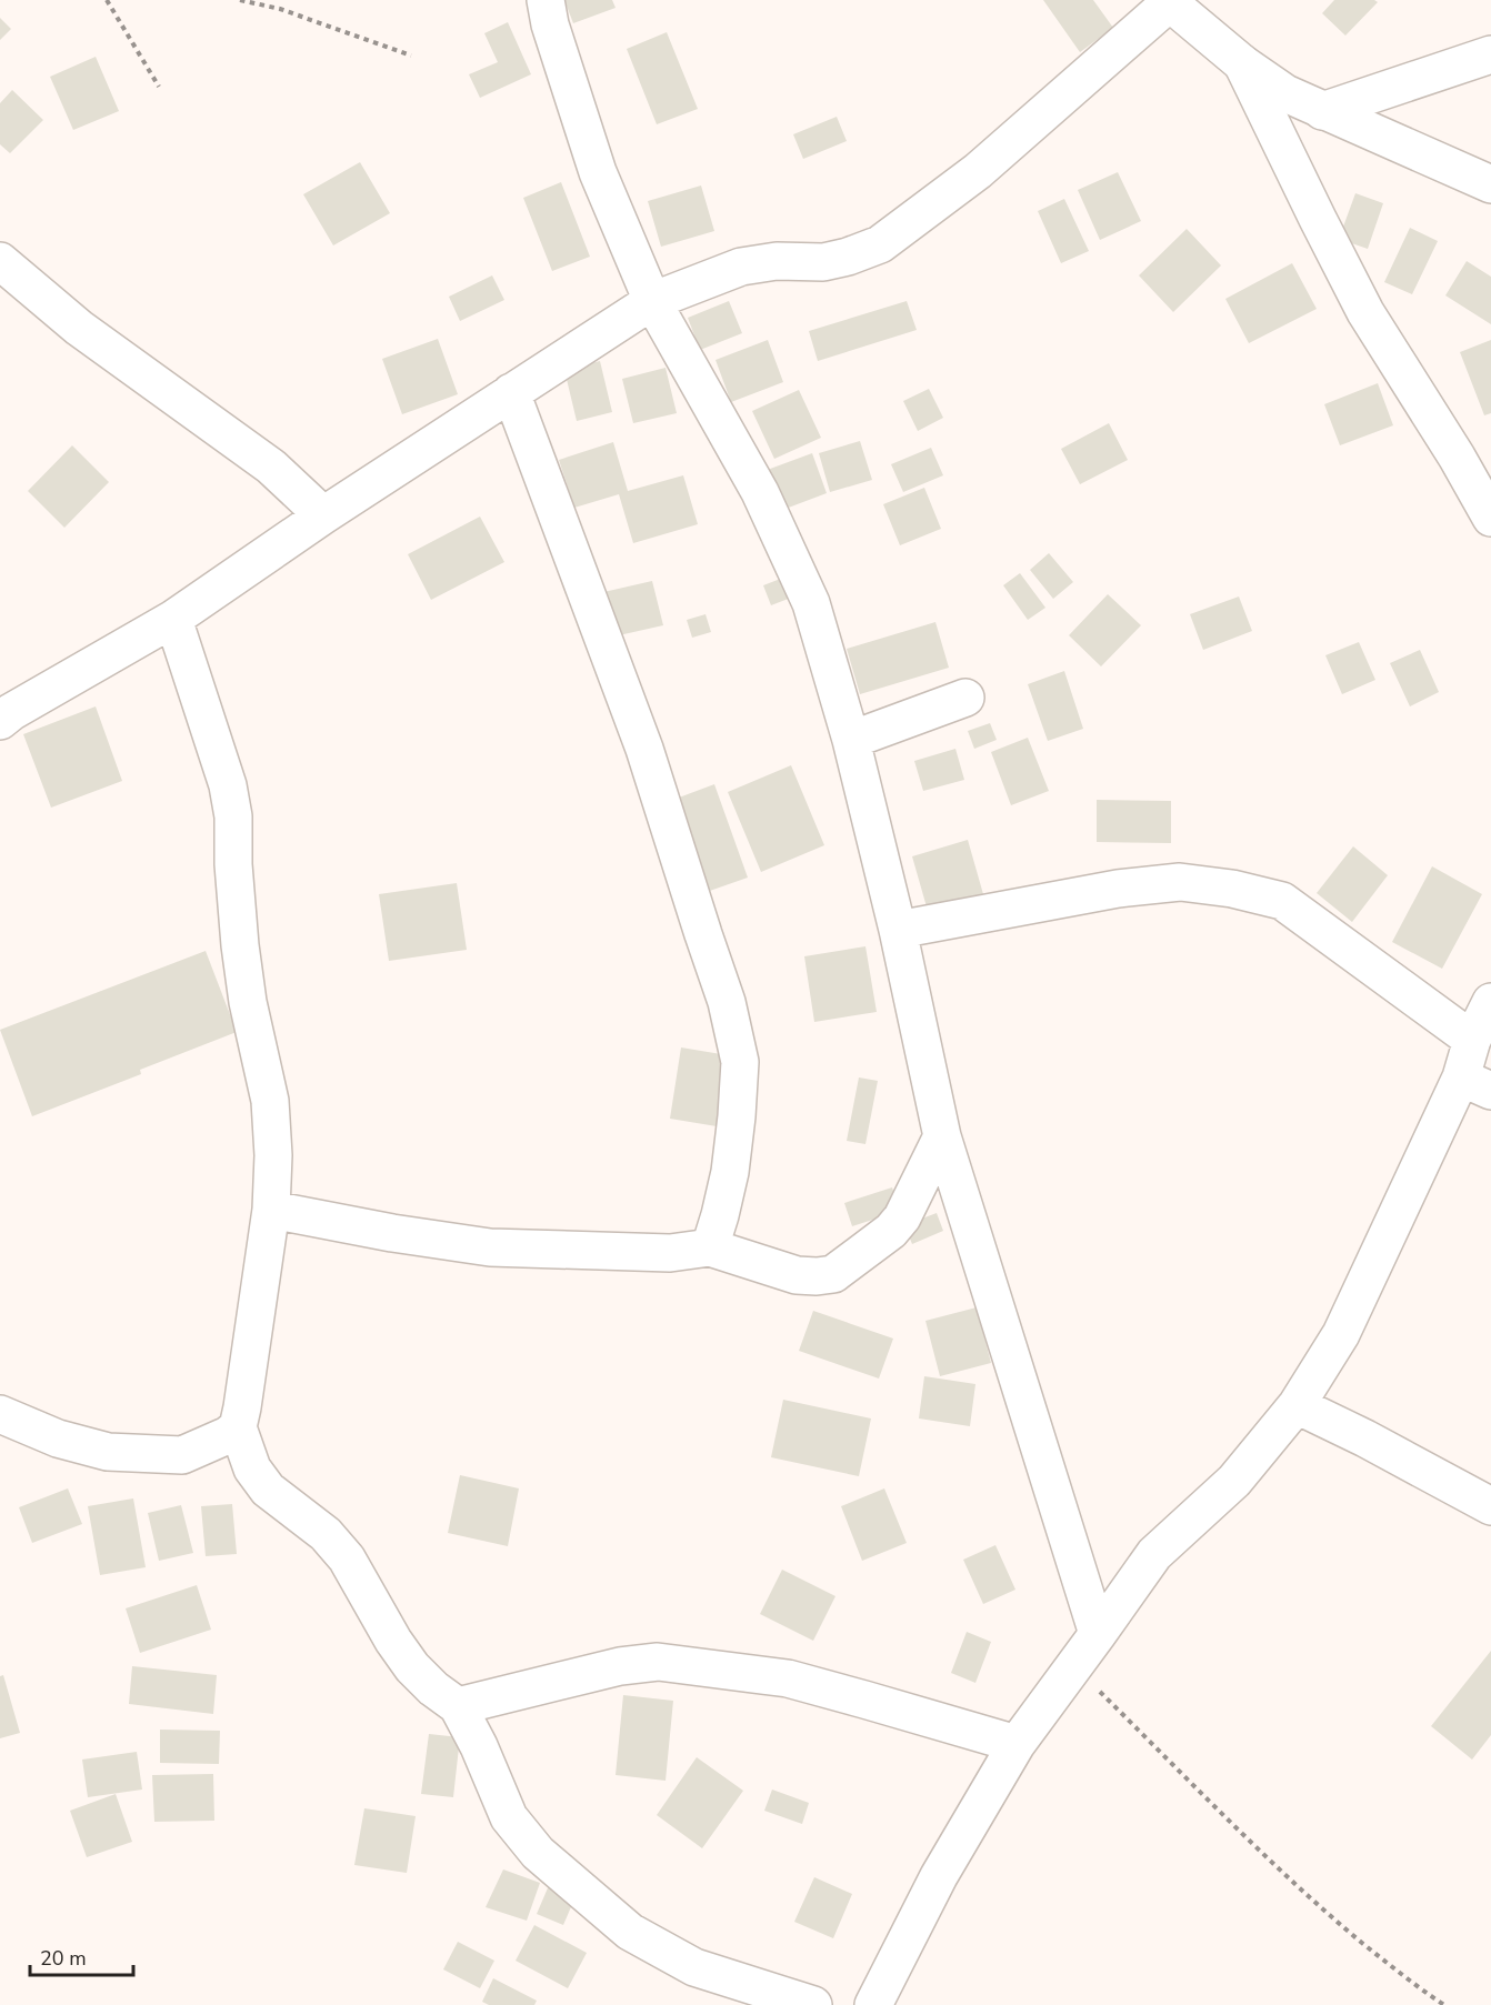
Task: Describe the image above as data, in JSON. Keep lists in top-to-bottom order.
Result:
{
  "scale_bar": "20 m"
}
